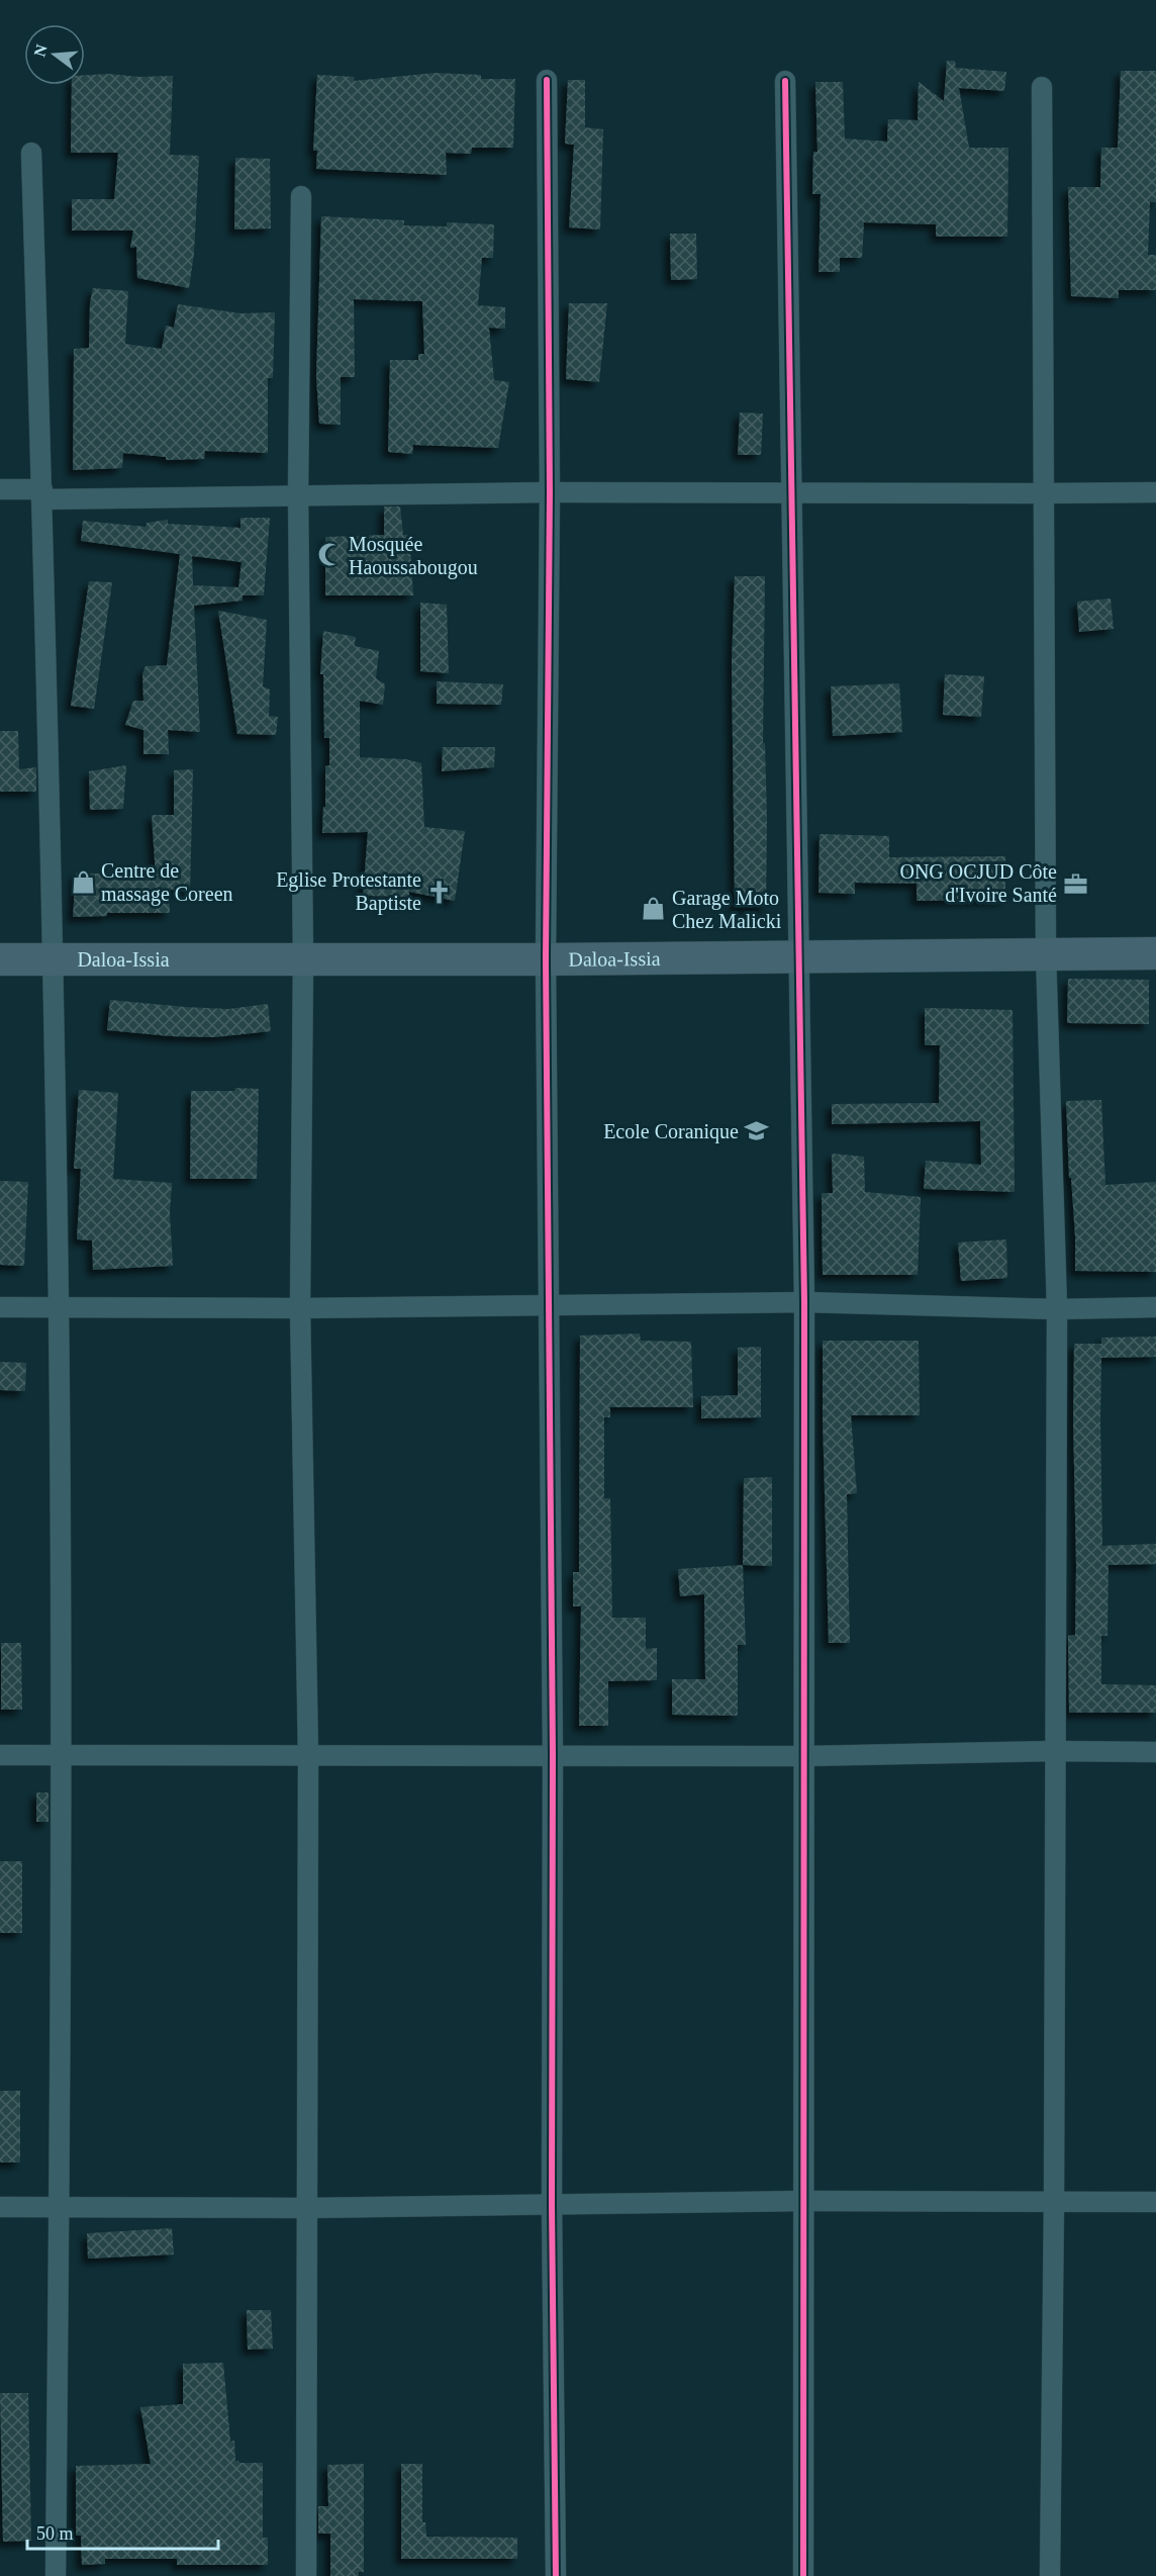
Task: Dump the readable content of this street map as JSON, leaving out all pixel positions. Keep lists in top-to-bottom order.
{
  "streets": {
    "main road": ["Daloa-Issia"]
  },
  "places": {
    "mosque": ["Mosquée Haoussabougou"],
    "shop": ["Centre de massage Coreen", "Garage Moto Chez Malicki"],
    "office": ["ONG OCJUD Côte d'Ivoire Santé"],
    "church": ["Eglise Protestante Baptiste"],
    "school or university": ["Ecole Coranique"]
  },
  "scale_bar": "50 m",
  "north": "left"
}
